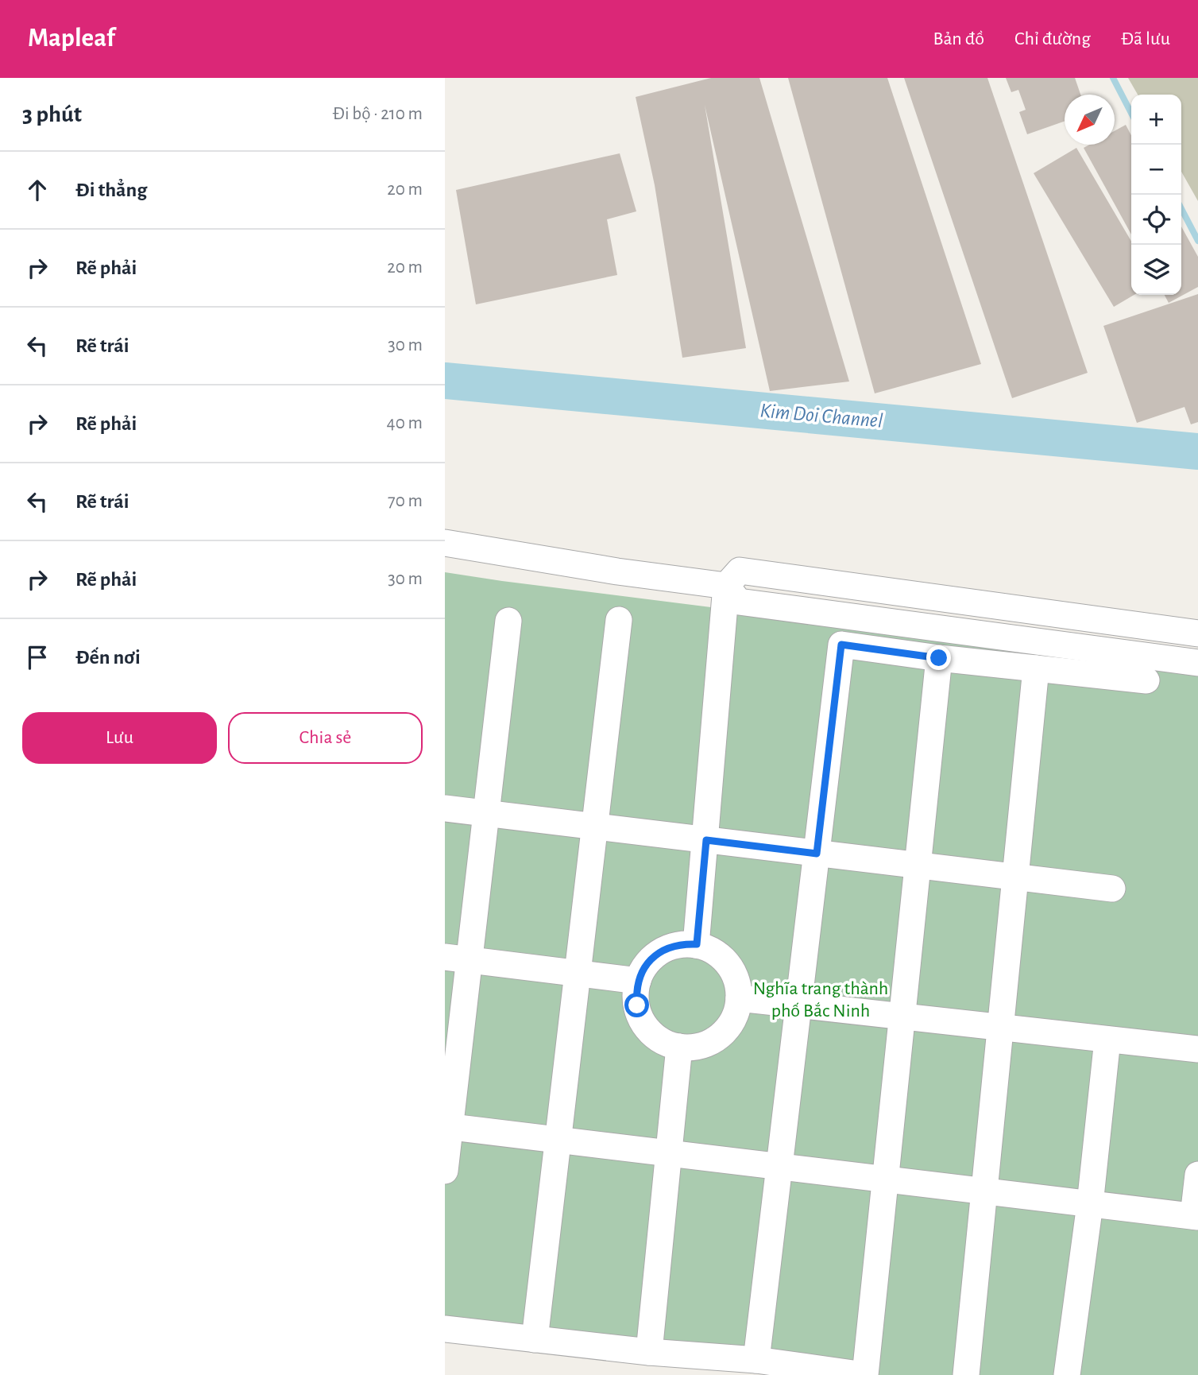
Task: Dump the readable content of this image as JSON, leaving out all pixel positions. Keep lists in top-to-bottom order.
{
  "water": ["Kim Doi Channel"],
  "parks": ["Nghĩa trang thành phố Bắc Ninh"],
  "north": "bottom left",
  "page": {
    "header": "Mapleaf",
    "nav": ["Bản đồ", "Chỉ đường", "Đã lưu"],
    "heading": ["3 phút", "Đi bộ · 210 m"],
    "map_buttons": ["+", "−"],
    "list": [
      ["Đi thẳng", "20 m"],
      ["Rẽ phải", "20 m"],
      ["Rẽ trái", "30 m"],
      ["Rẽ phải", "40 m"],
      ["Rẽ trái", "70 m"],
      ["Rẽ phải", "30 m"],
      "Đến nơi"
    ],
    "buttons": ["Lưu", "Chia sẻ"]
  }
}
